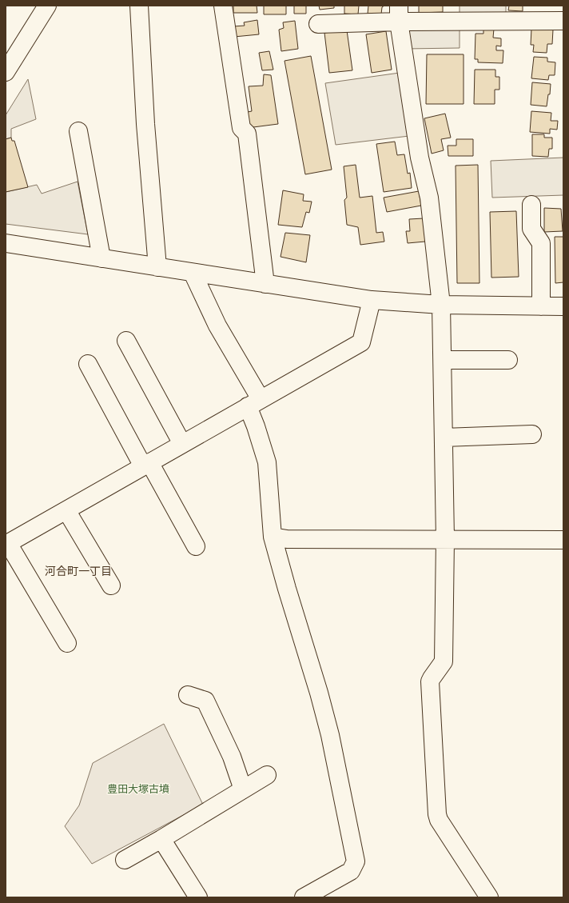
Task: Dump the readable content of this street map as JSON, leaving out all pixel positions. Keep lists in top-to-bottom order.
{
  "districts": ["河合町一丁目"],
  "parks": ["豊田大塚古墳"]
}
